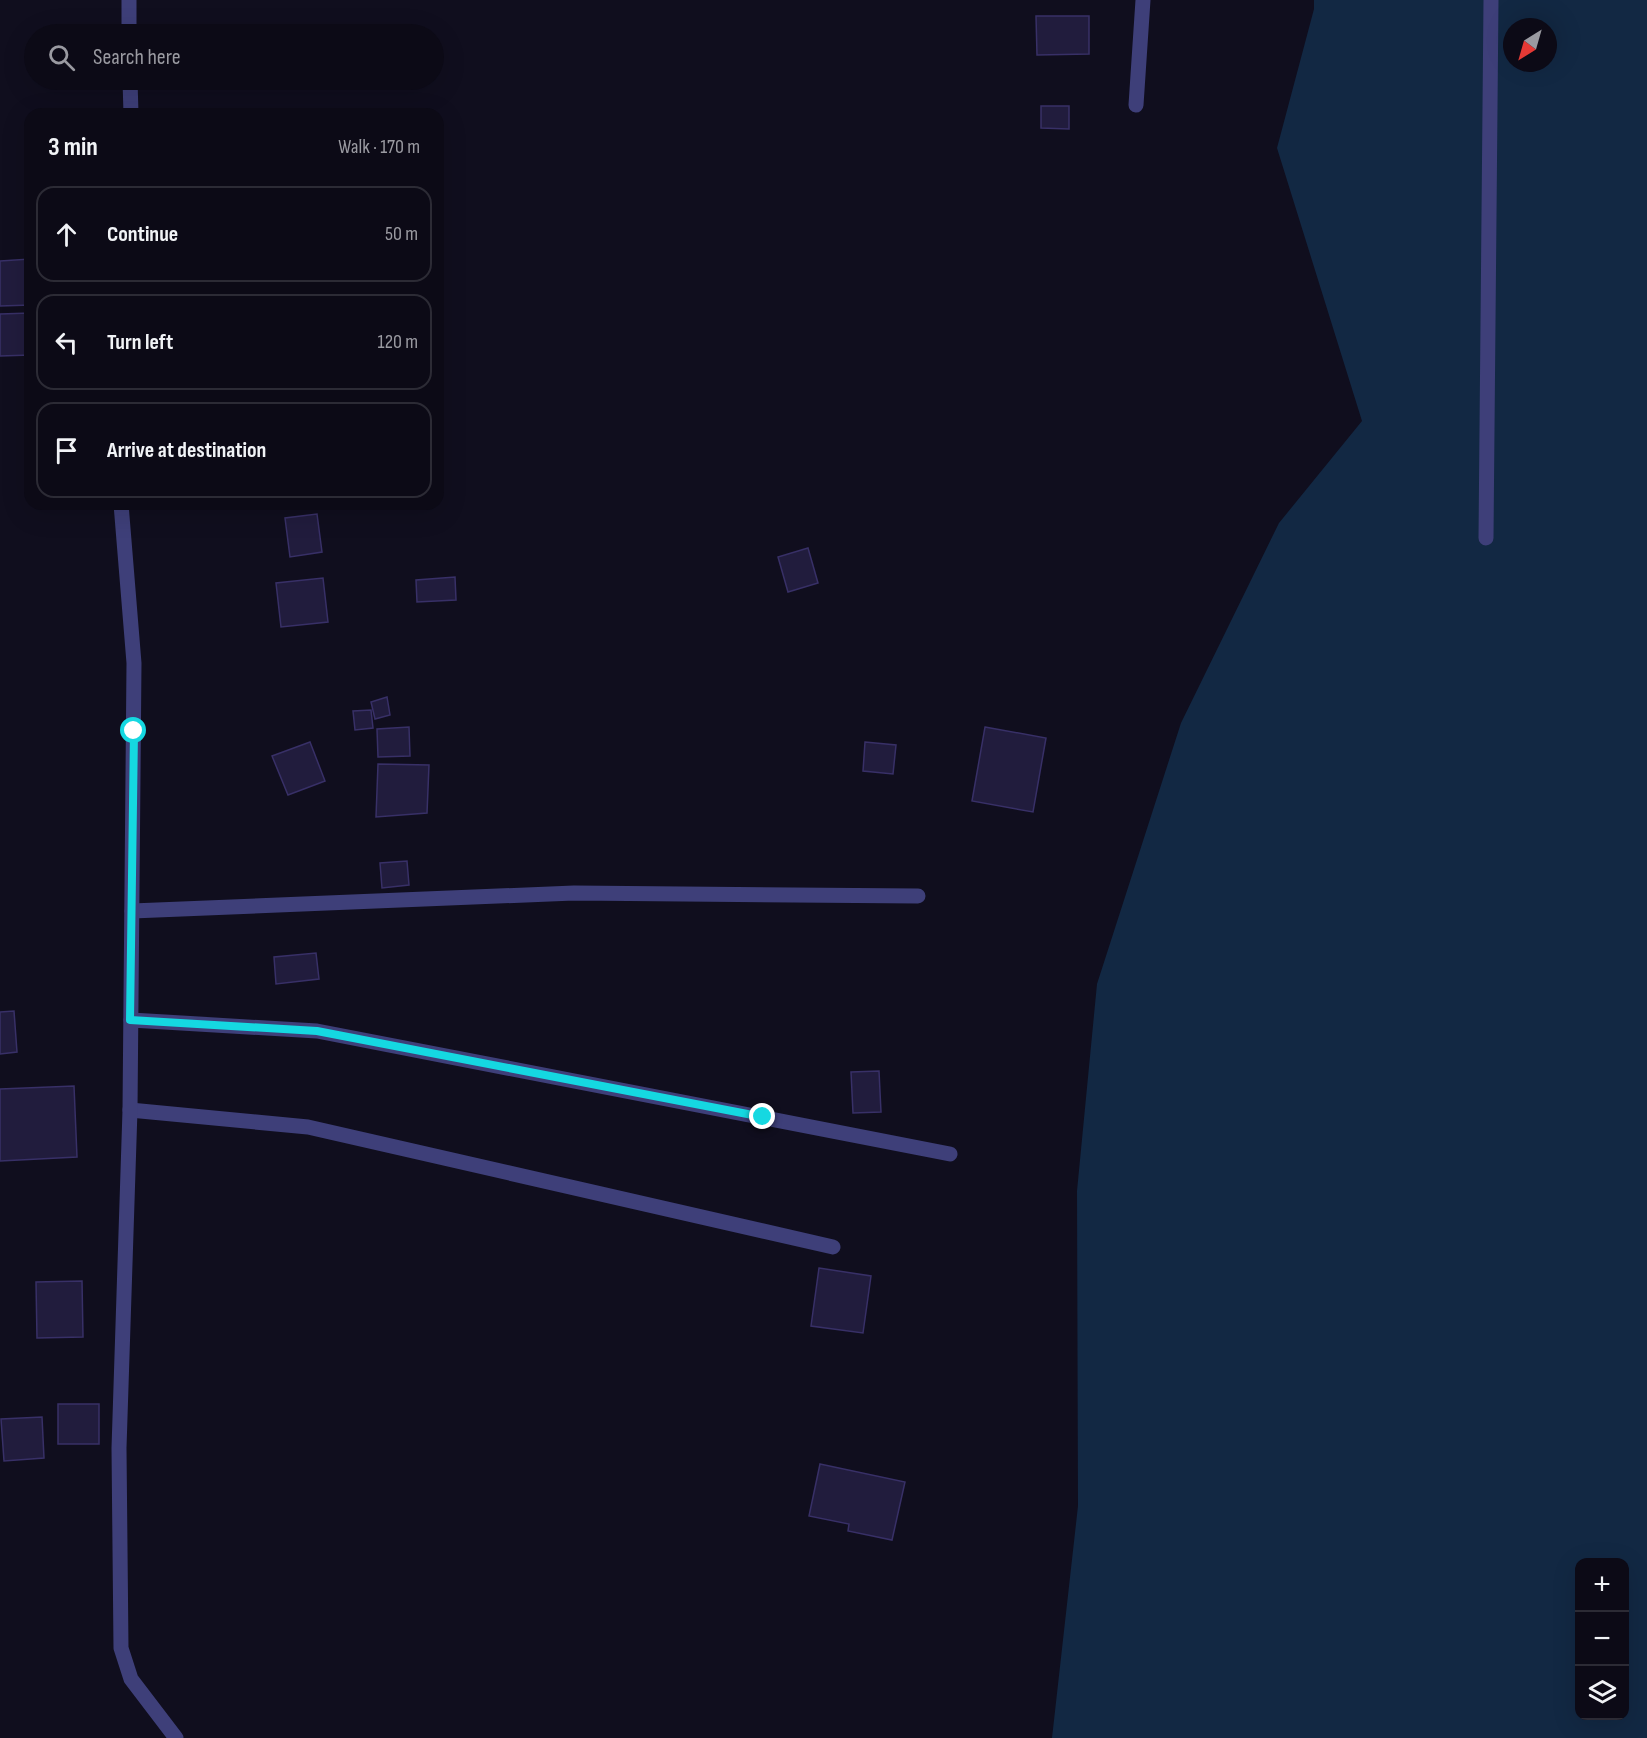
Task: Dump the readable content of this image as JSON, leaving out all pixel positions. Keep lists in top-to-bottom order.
{
  "north": "bottom left",
  "page": {
    "search": "Search here",
    "heading": ["3 min", "Walk · 170 m"],
    "list": [
      ["Continue", "50 m"],
      ["Turn left", "120 m"],
      "Arrive at destination"
    ],
    "map_buttons": ["+", "−"]
  }
}
